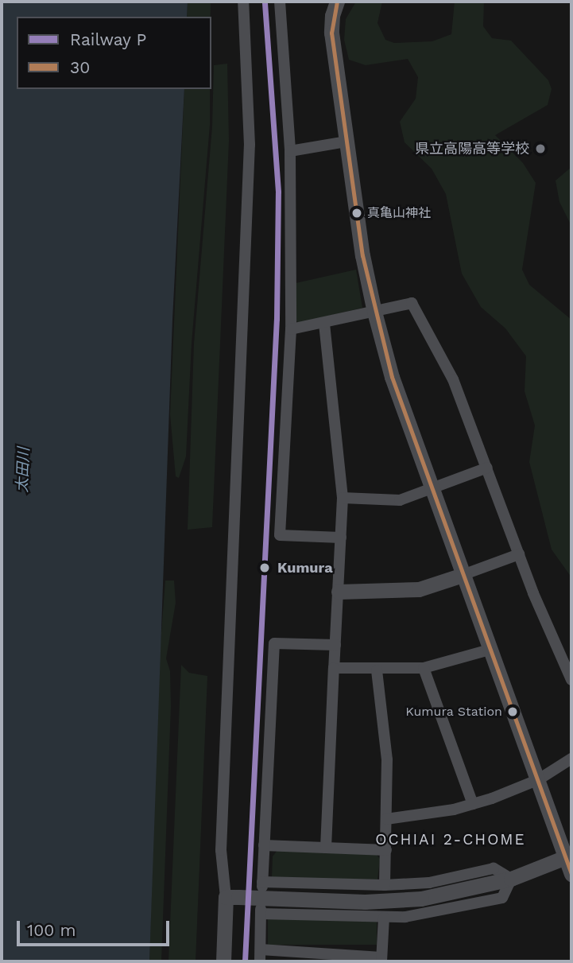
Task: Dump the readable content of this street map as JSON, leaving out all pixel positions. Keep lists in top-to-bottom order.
{
  "districts": ["OCHIAI 2-CHOME"],
  "water": ["太田川"],
  "places": [
    "県立高陽高等学校",
    "真亀山神社",
    "Kumura",
    "Kumura Station"
  ],
  "lines": ["rail line P", "transit line 30"],
  "legend": ["Railway P", "30"],
  "scale_bar": "100 m"
}
